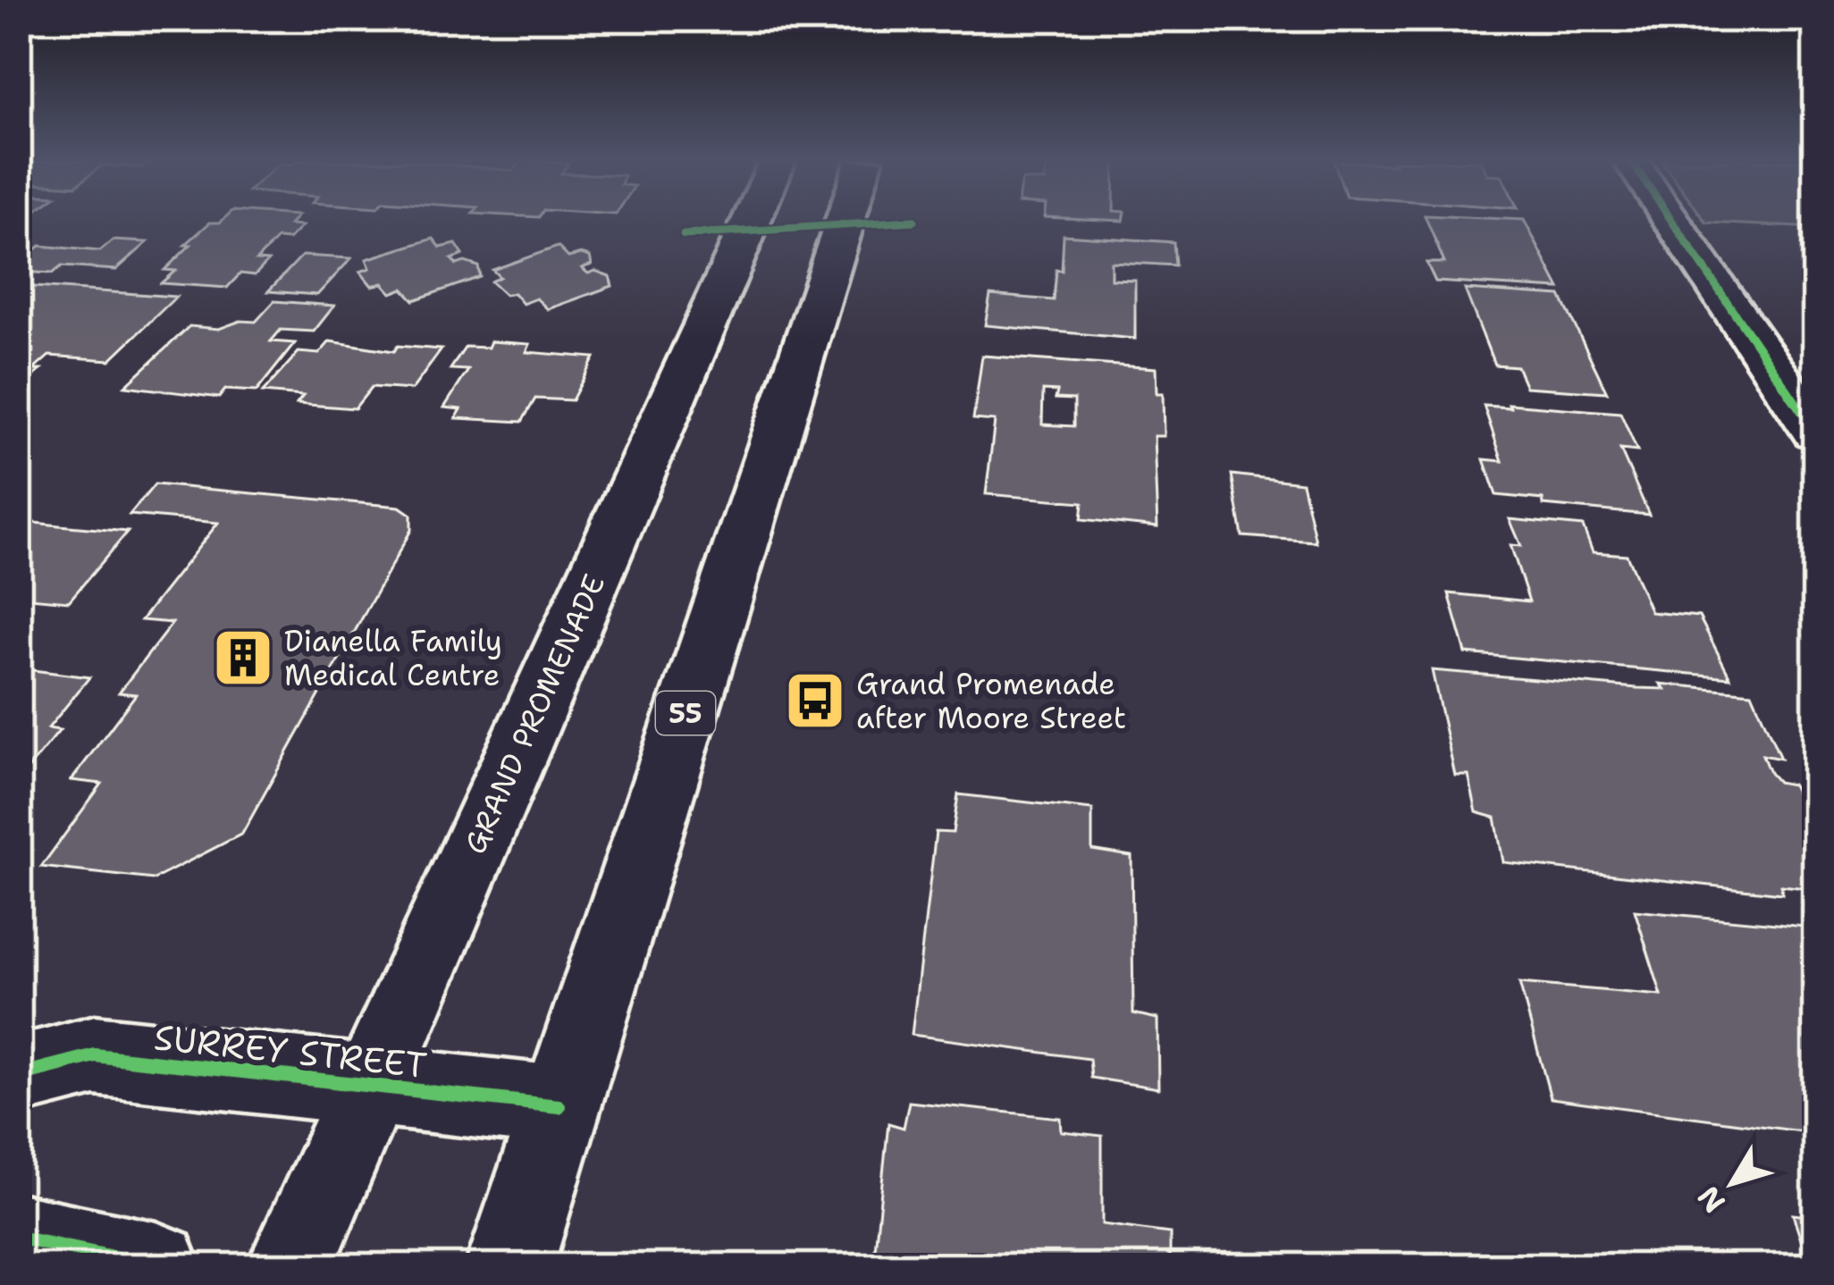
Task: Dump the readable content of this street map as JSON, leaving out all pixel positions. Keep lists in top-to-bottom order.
{
  "streets": {
    "main road": ["55", "GRAND PROMENADE", "SURREY STREET"]
  },
  "crossings": [
    ["55", "SURREY STREET"],
    ["GRAND PROMENADE", "SURREY STREET"]
  ],
  "places": {
    "building": ["Dianella Family Medical Centre"],
    "bus stop": ["Grand Promenade after Moore Street"]
  },
  "north": "bottom left"
}
